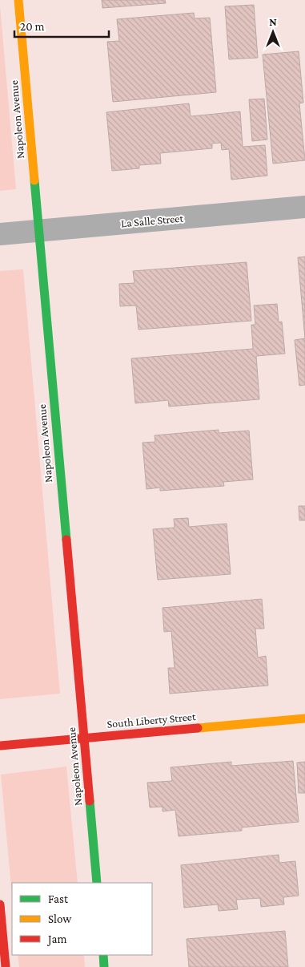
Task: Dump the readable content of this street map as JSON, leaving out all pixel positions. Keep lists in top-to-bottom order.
{
  "streets": {
    "main road": ["Napoleon Avenue", "South Liberty Street"],
    "street": ["La Salle Street"]
  },
  "crossings": [
    ["Napoleon Avenue", "La Salle Street"],
    ["Napoleon Avenue", "South Liberty Street"]
  ],
  "legend": ["Fast", "Slow", "Jam"],
  "scale_bar": "20 m",
  "north": "top"
}
